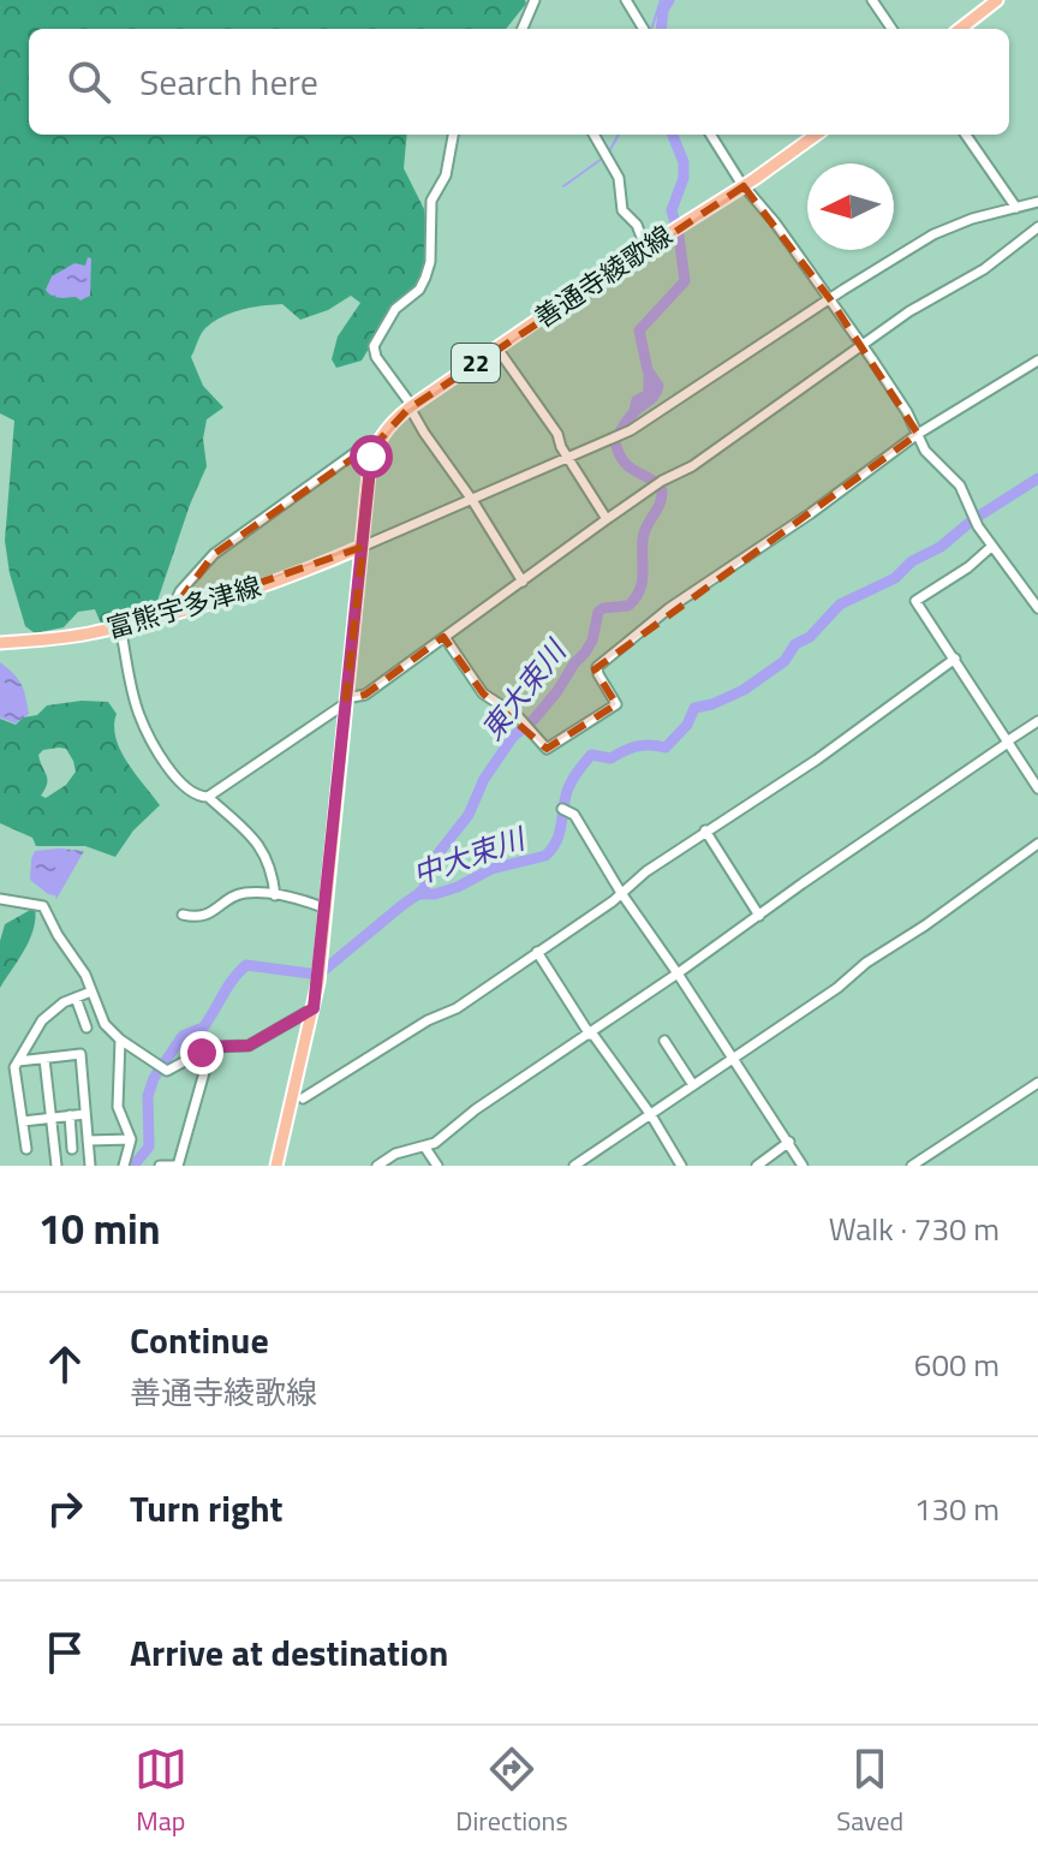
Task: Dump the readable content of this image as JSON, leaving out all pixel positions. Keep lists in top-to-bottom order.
{
  "streets": {
    "main road": ["善通寺綾歌線", "22", "富熊宇多津線"]
  },
  "crossings": [
    ["善通寺綾歌線", "富熊宇多津線"]
  ],
  "water": ["東大束川", "中大束川"],
  "north": "left",
  "page": {
    "search": "Search here",
    "heading": ["10 min", "Walk · 730 m"],
    "list": [
      ["Continue", "善通寺綾歌線", "600 m"],
      ["Turn right", "130 m"],
      "Arrive at destination"
    ],
    "nav": ["Map", "Directions", "Saved"]
  }
}
